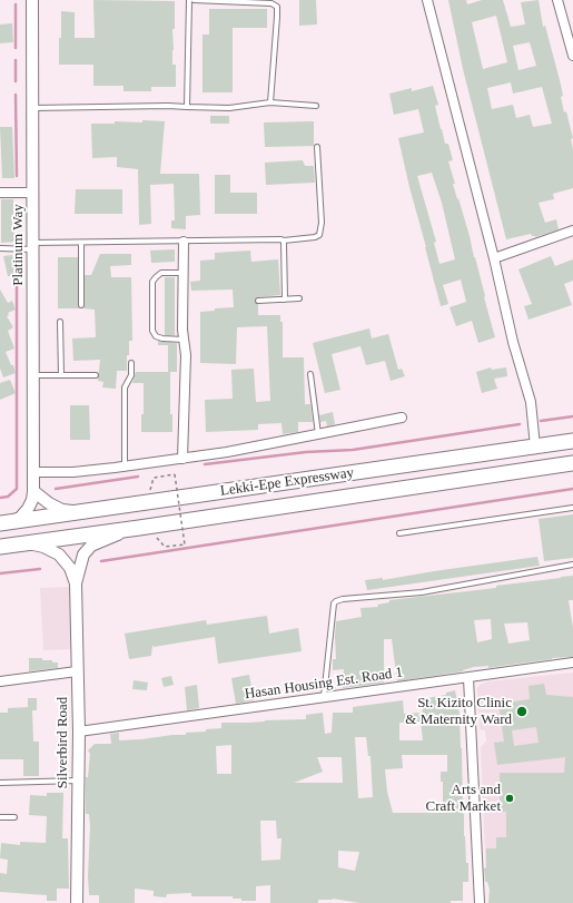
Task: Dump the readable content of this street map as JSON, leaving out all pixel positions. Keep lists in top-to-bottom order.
{
  "streets": {
    "highway": ["Lekki-Epe Expressway"],
    "street": ["Platinum Way", "Hasan Housing Est. Road 1", "Silverbird Road"]
  },
  "crossings": [
    ["Platinum Way", "Lekki-Epe Expressway"],
    ["Hasan Housing Est. Road 1", "Silverbird Road"]
  ],
  "places": ["St. Kizito Clinic & Maternity Ward", "Arts and Craft Market"]
}
